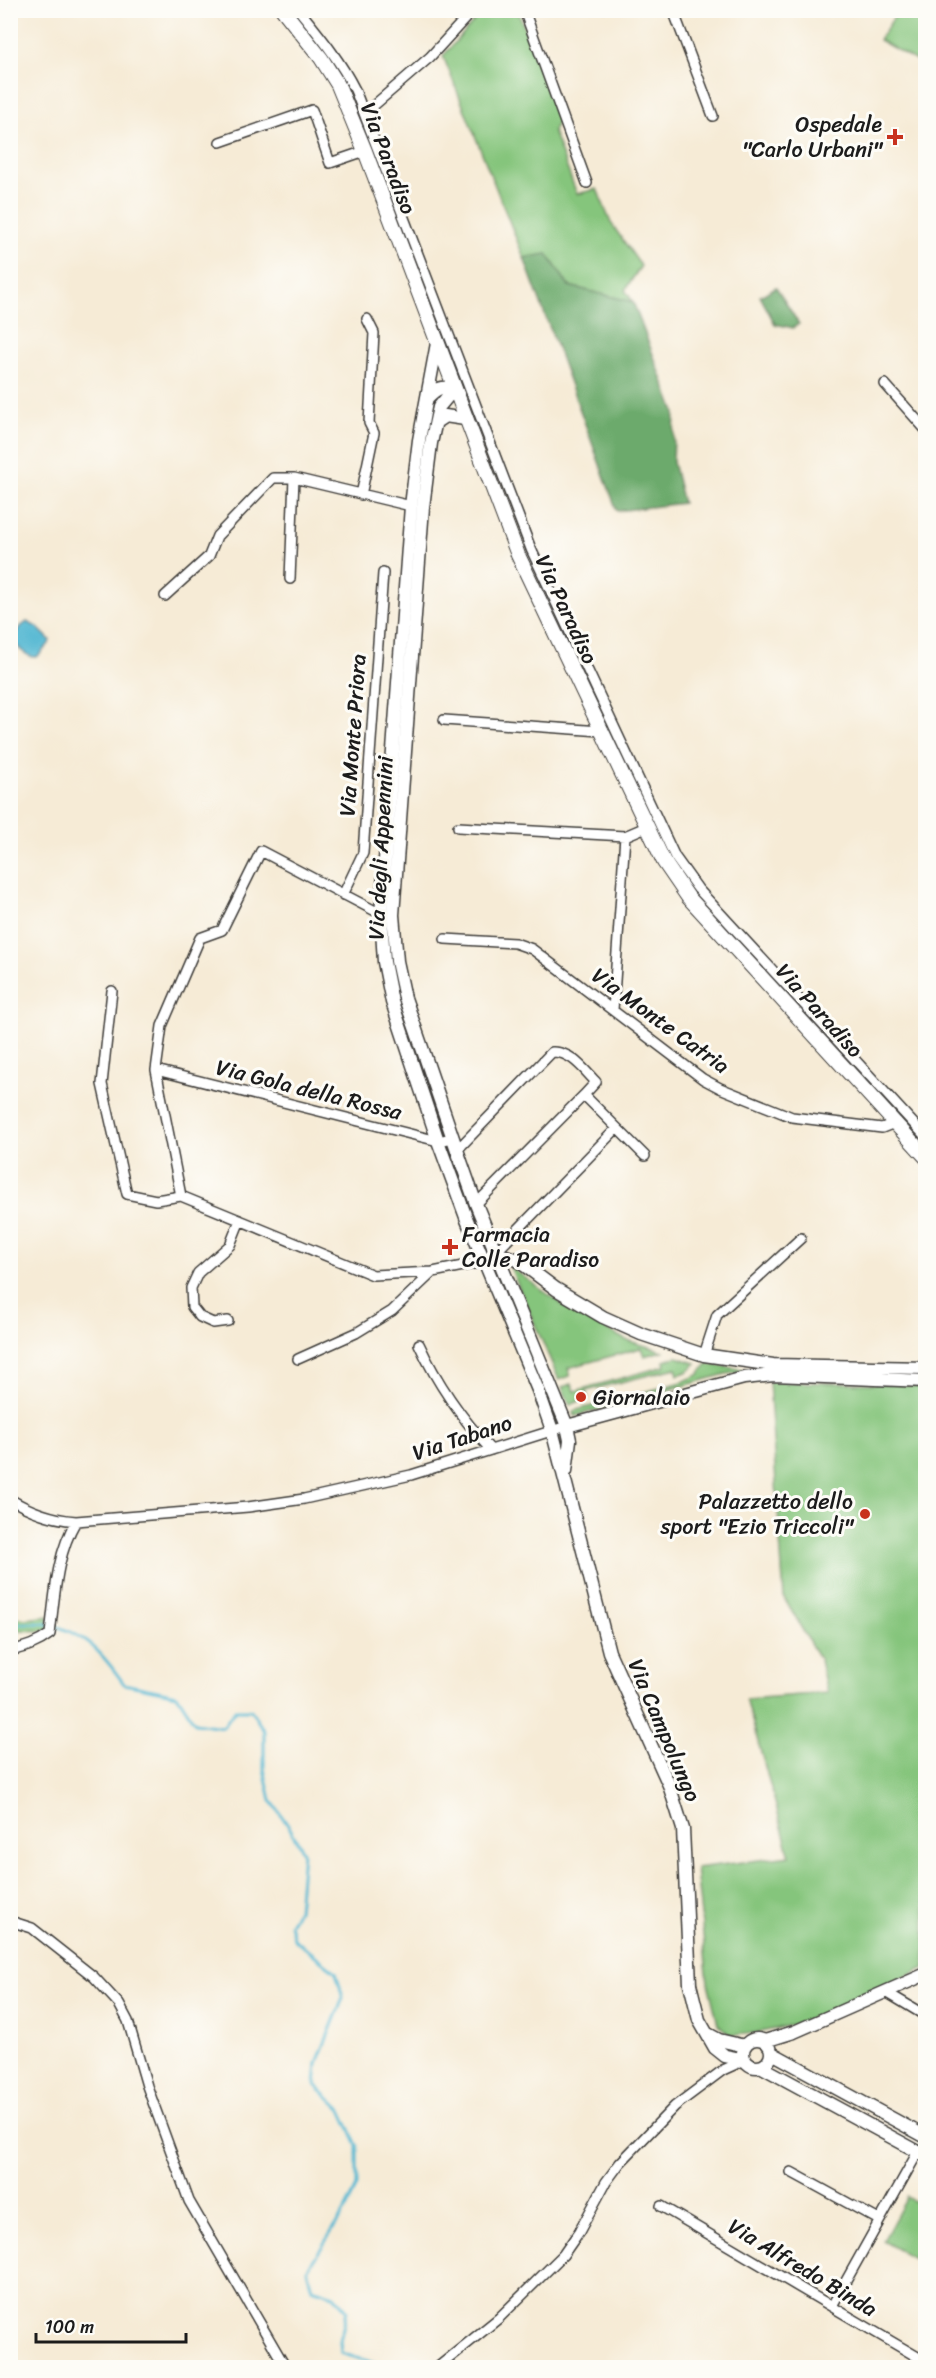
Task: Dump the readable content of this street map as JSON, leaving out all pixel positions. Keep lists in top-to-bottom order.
{
  "streets": {
    "main road": ["Via Paradiso"],
    "street": [
      "Via Monte Priora",
      "Via degli Appennini",
      "Via Monte Catria",
      "Via Gola della Rossa",
      "Via Tabano",
      "Via Campolungo",
      "Via Alfredo Binda"
    ]
  },
  "crossings": [
    ["Via Paradiso", "Via degli Appennini"],
    ["Via Paradiso", "Via Monte Catria"],
    ["Via degli Appennini", "Via Gola della Rossa"],
    ["Via degli Appennini", "Via Tabano"],
    ["Via degli Appennini", "Via Campolungo"],
    ["Via Tabano", "Via Campolungo"]
  ],
  "places": {
    "health": ["Ospedale \"Carlo Urbani\"", "Farmacia Colle Paradiso"],
    "other": ["Giornalaio", "Palazzetto dello sport \"Ezio Triccoli\""]
  },
  "scale_bar": "100 m"
}
